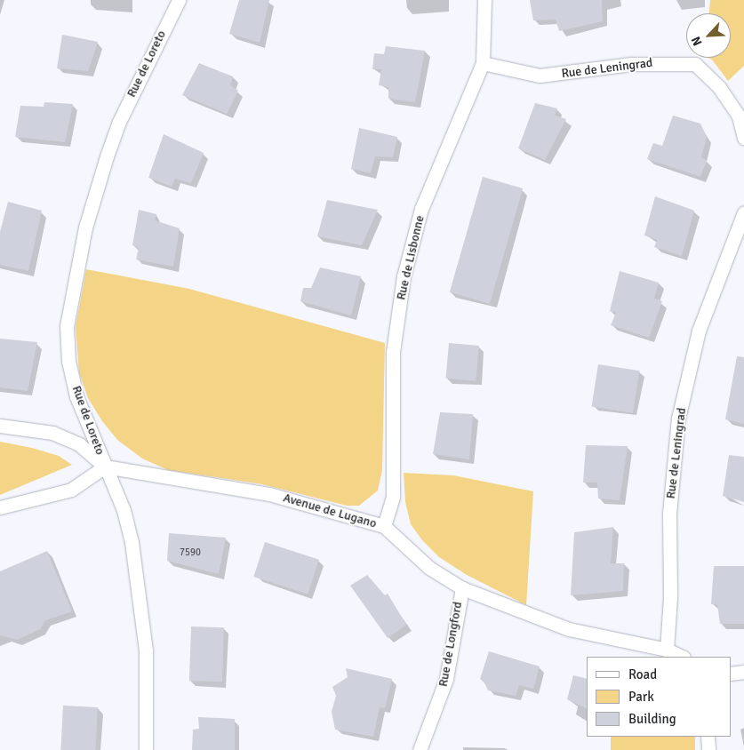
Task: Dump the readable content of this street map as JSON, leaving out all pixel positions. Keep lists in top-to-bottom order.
{
  "streets": {
    "street": [
      "Rue de Loreto",
      "Rue de Leningrad",
      "Rue de Lisbonne",
      "Avenue de Lugano",
      "Rue de Longford"
    ]
  },
  "crossings": [
    ["Rue de Loreto", "Avenue de Lugano"],
    ["Rue de Leningrad", "Rue de Lisbonne"],
    ["Rue de Leningrad", "Avenue de Lugano"],
    ["Rue de Lisbonne", "Avenue de Lugano"],
    ["Avenue de Lugano", "Rue de Longford"]
  ],
  "house_numbers": ["7590"],
  "legend": ["Road", "Park", "Building"],
  "north": "bottom left"
}
